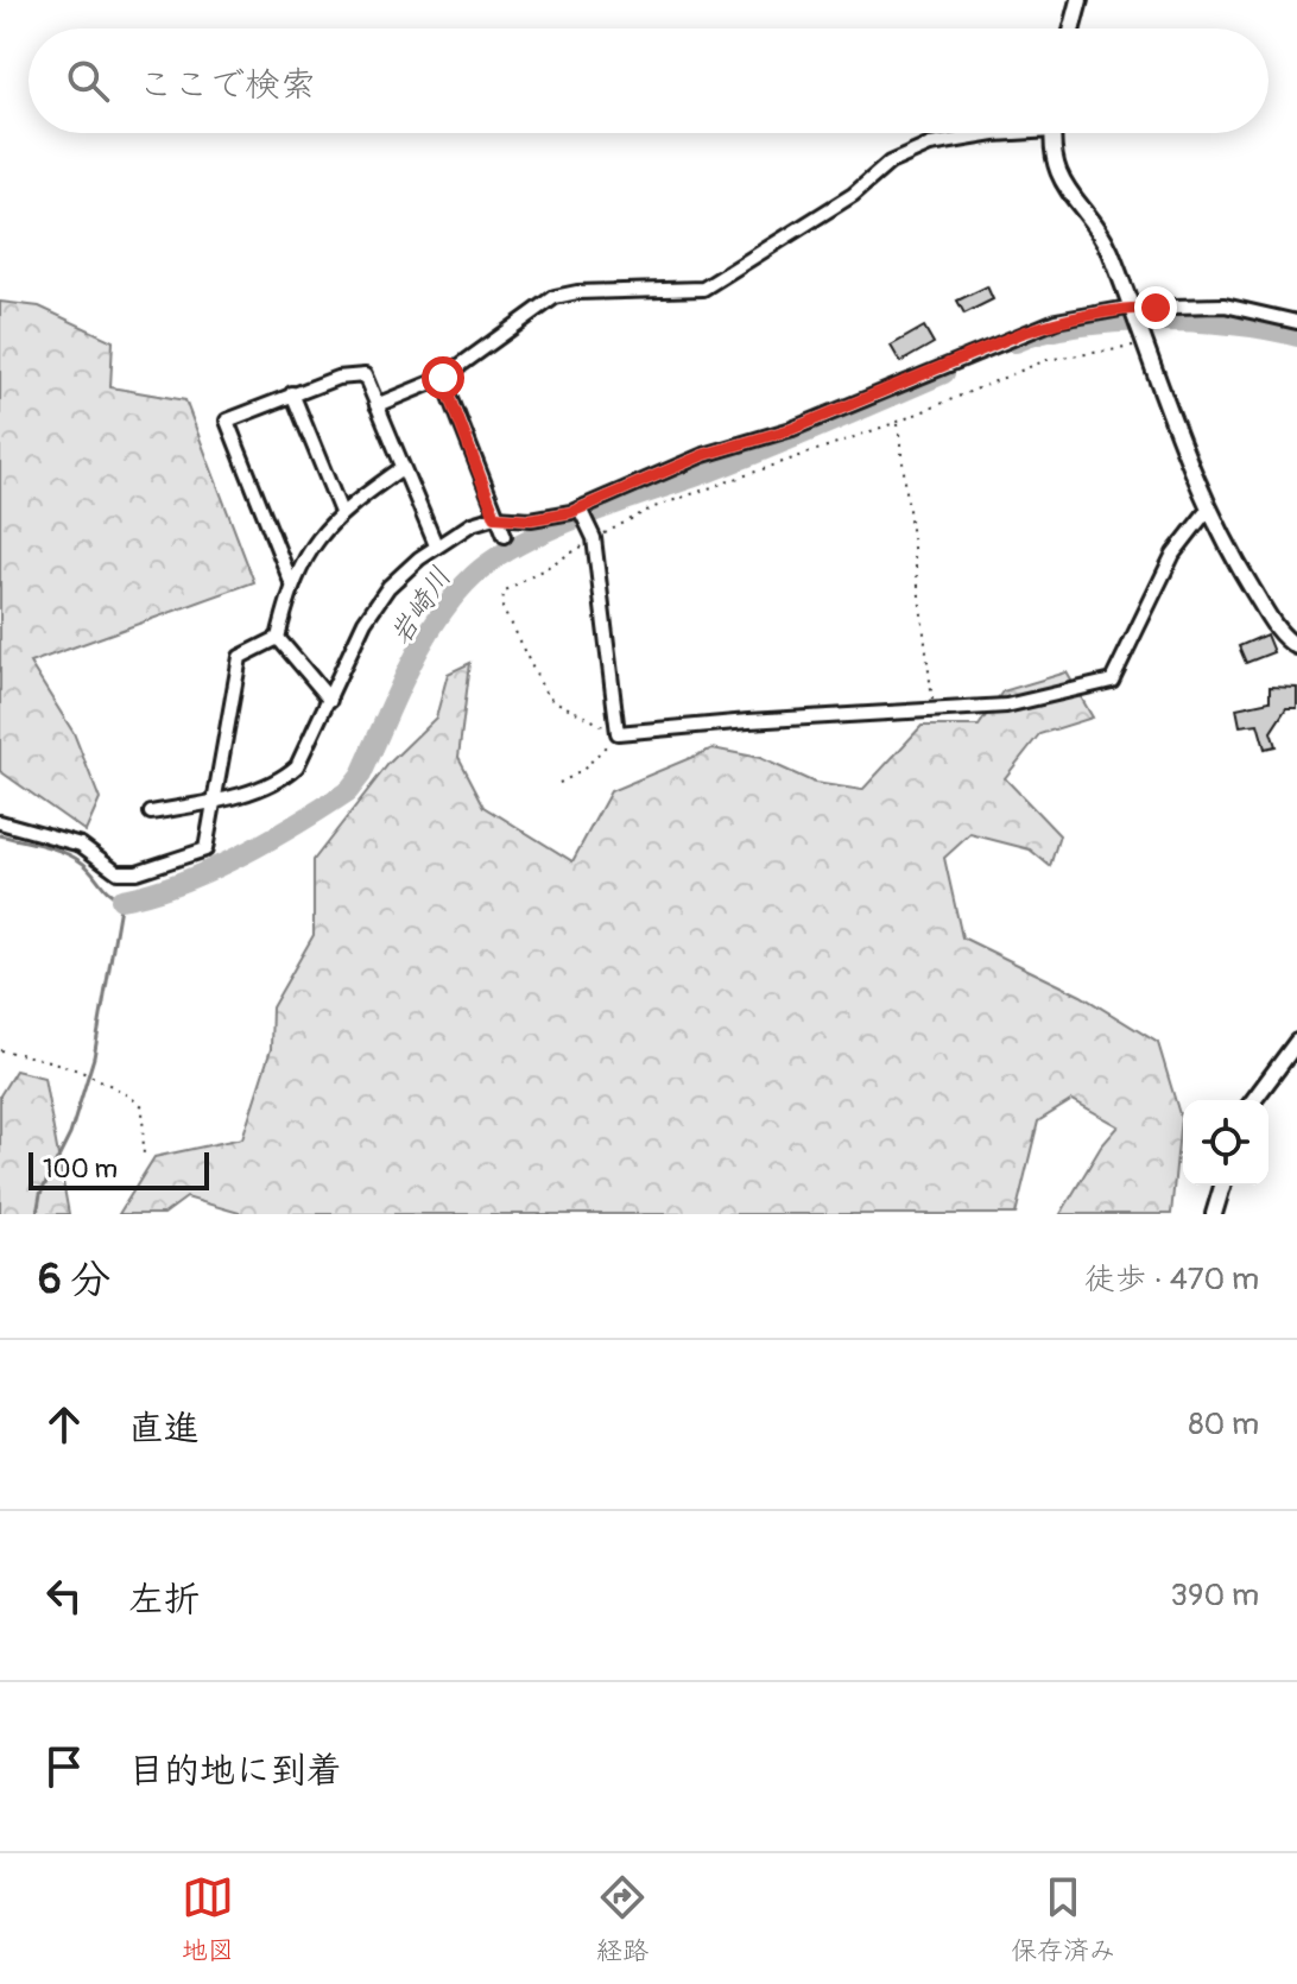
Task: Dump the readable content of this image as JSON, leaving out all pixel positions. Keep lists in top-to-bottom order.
{
  "water": ["岩崎川"],
  "scale_bar": "100 m",
  "page": {
    "search": "ここで検索",
    "scale": "100 m",
    "heading": ["6 分", "徒歩 · 470 m"],
    "list": [
      ["直進", "80 m"],
      ["左折", "390 m"],
      "目的地に到着"
    ],
    "nav": ["地図", "経路", "保存済み"]
  }
}
